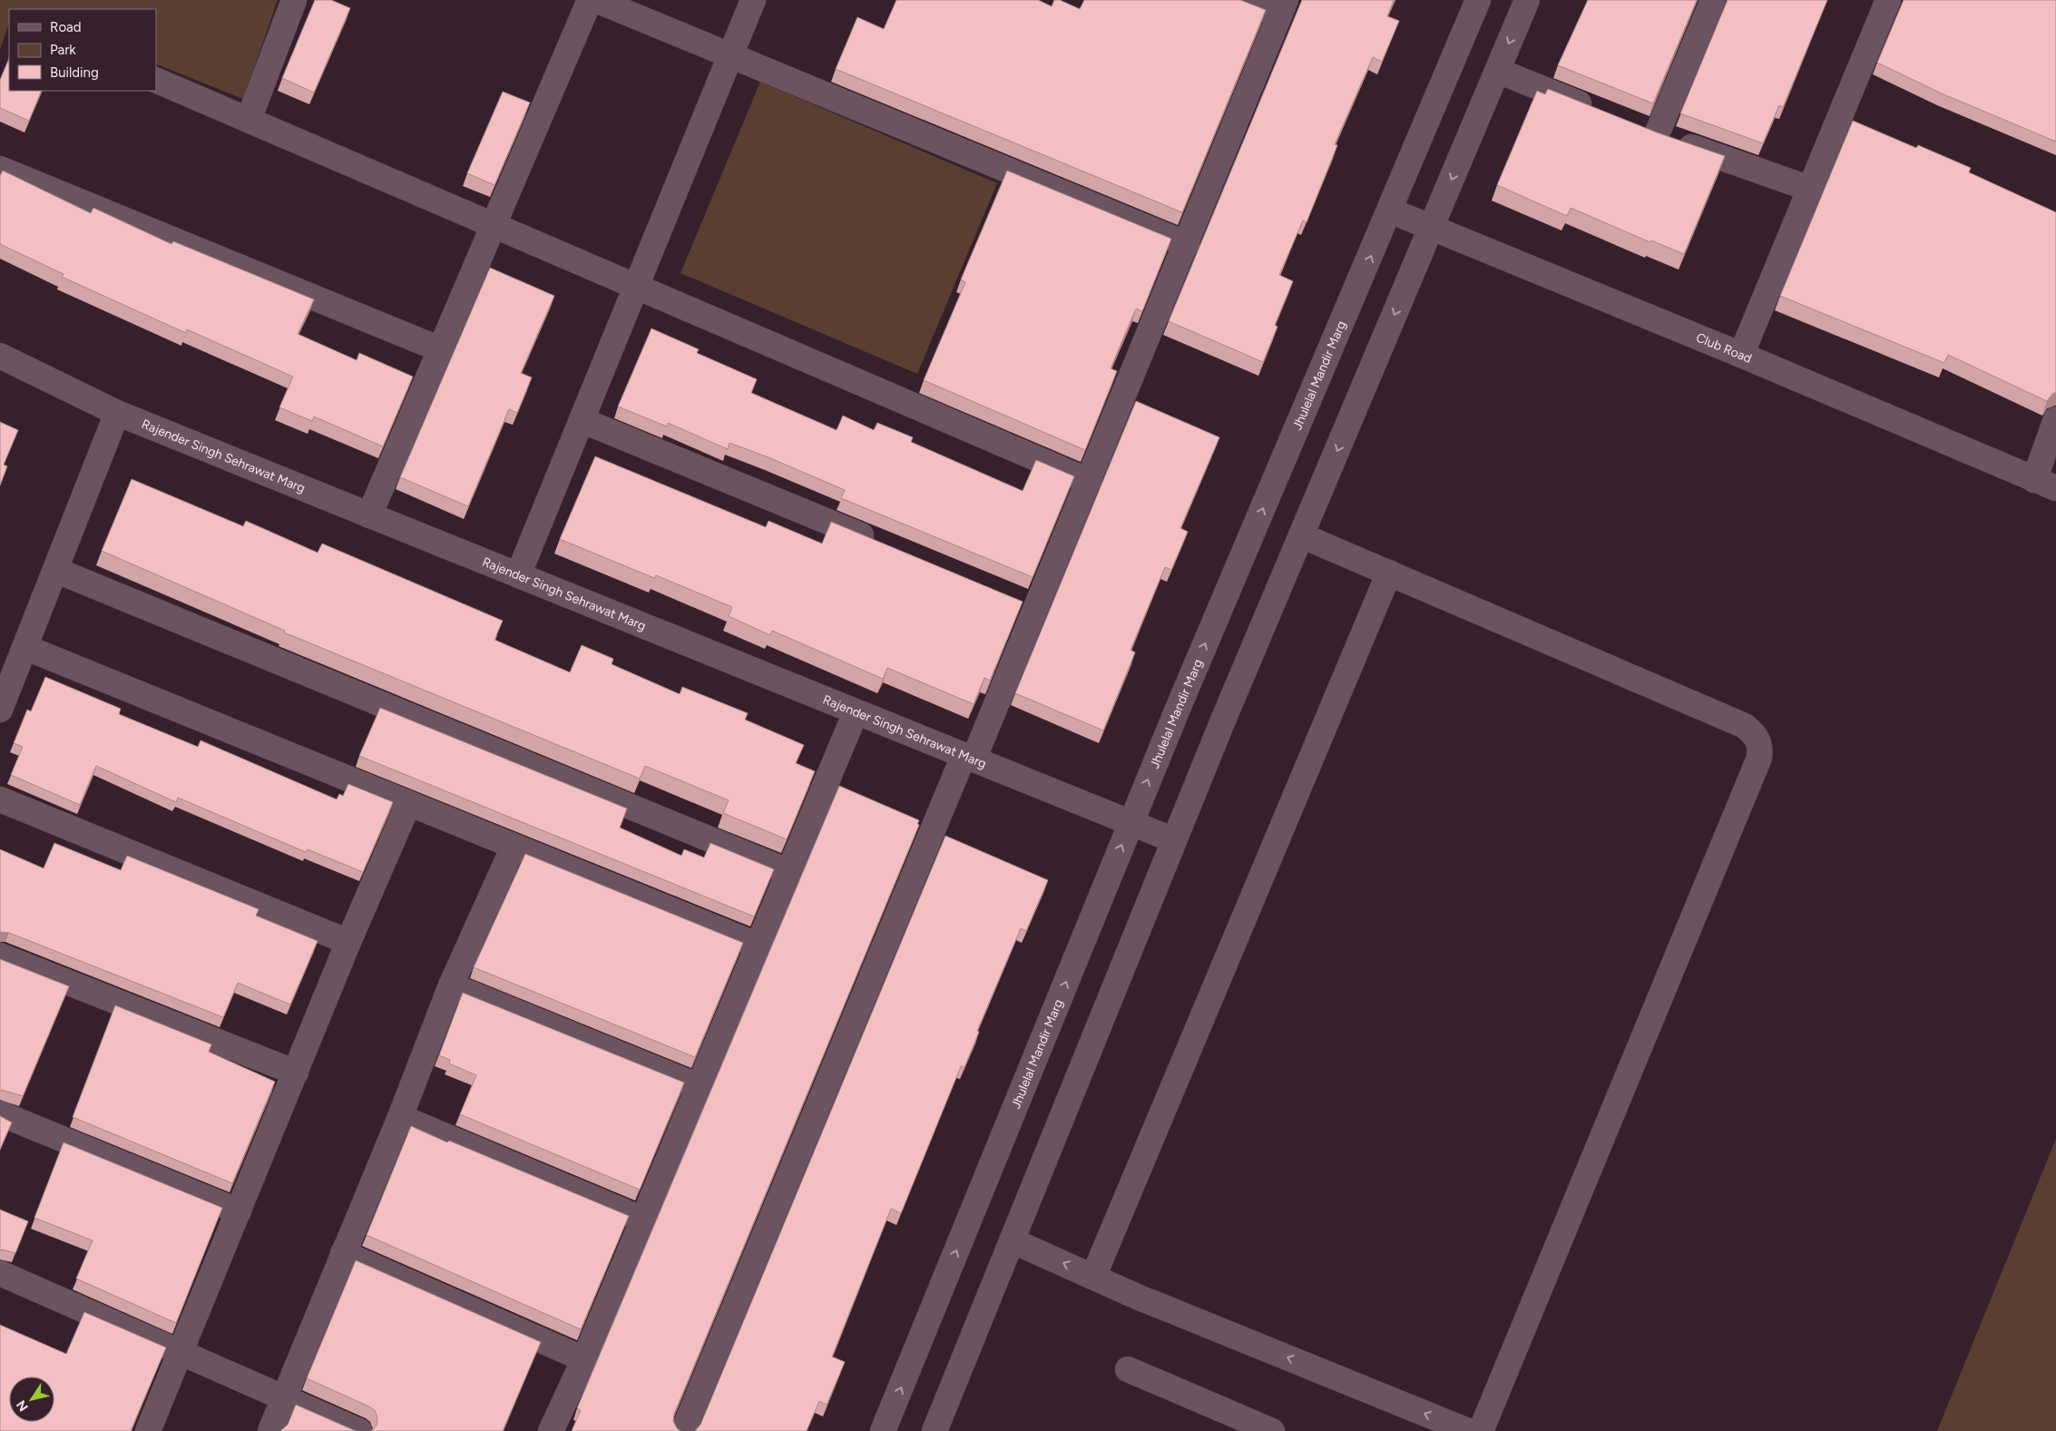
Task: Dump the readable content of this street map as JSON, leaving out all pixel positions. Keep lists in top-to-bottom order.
{
  "streets": {
    "street": ["Club Road", "Jhulelal Mandir Marg", "Rajender Singh Sehrawat Marg"]
  },
  "crossings": [
    ["Club Road", "Jhulelal Mandir Marg"],
    ["Jhulelal Mandir Marg", "Rajender Singh Sehrawat Marg"]
  ],
  "legend": ["Road", "Park", "Building"],
  "north": "bottom left"
}
